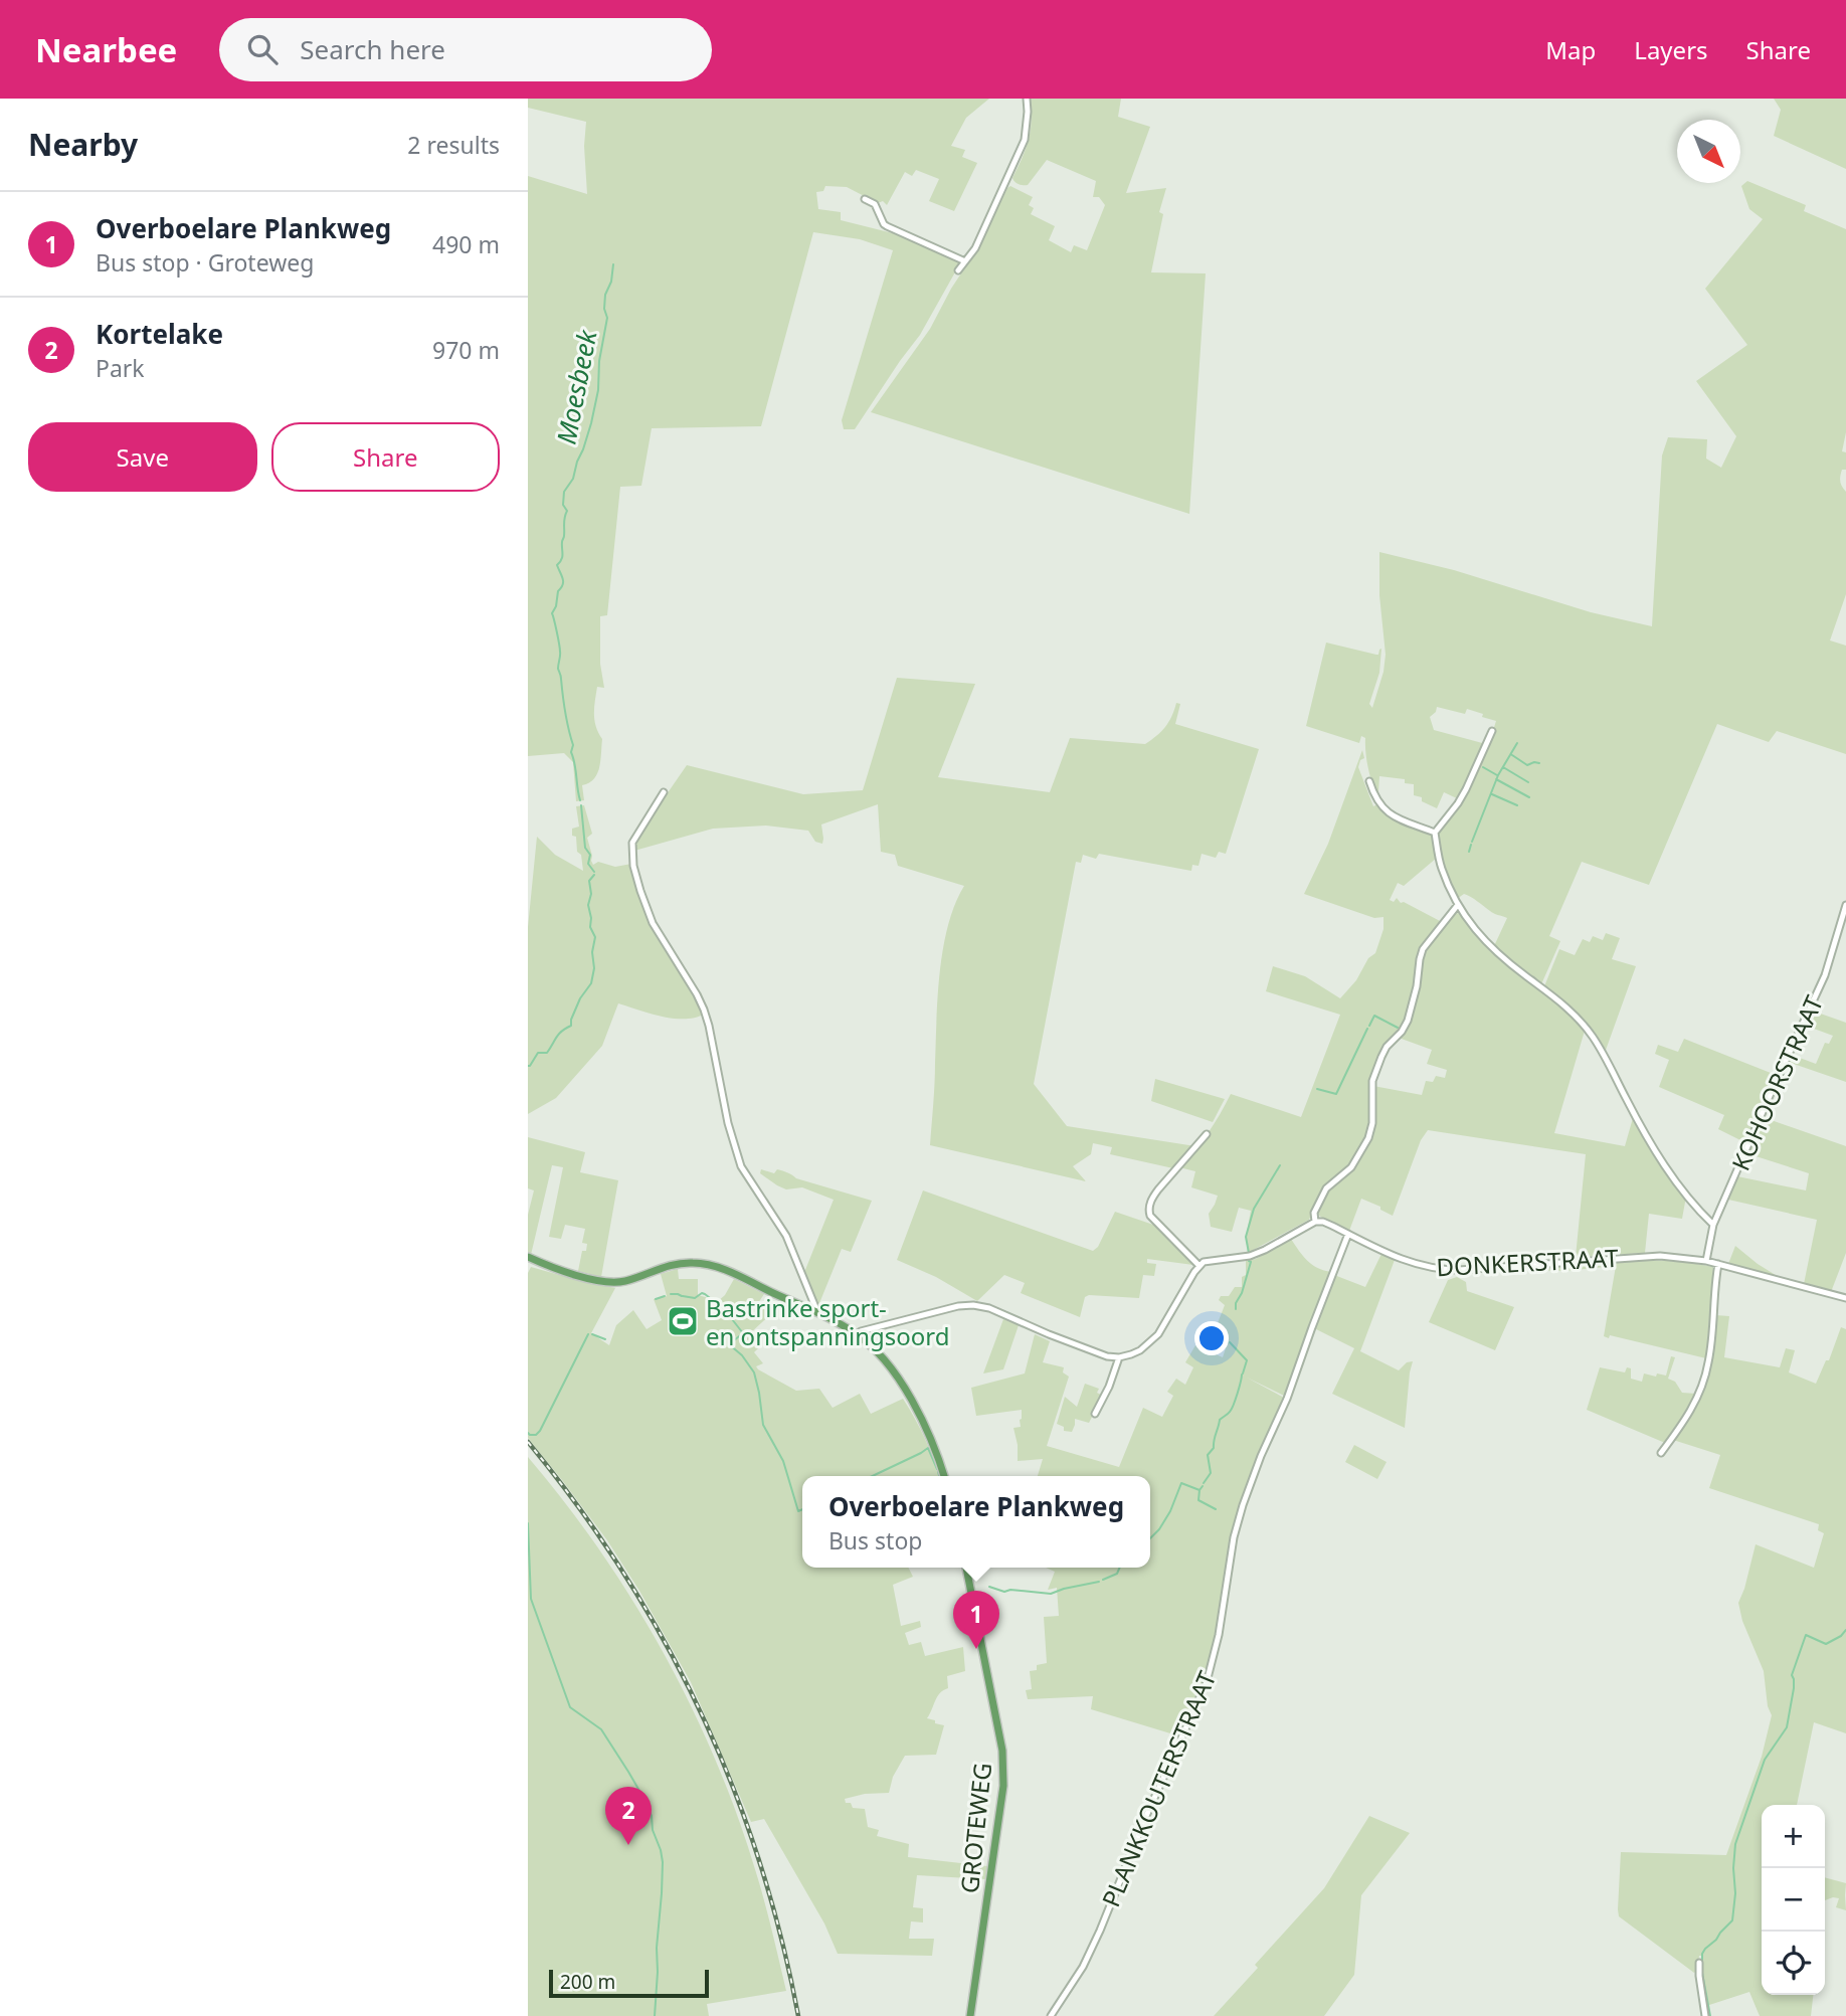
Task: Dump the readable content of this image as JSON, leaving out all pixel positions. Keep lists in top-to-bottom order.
{
  "streets": {
    "main road": ["GROTEWEG"],
    "street": ["KOHOORSTRAAT", "DONKERSTRAAT", "PLANKKOUTERSTRAAT"]
  },
  "crossings": [
    ["KOHOORSTRAAT", "DONKERSTRAAT"],
    ["DONKERSTRAAT", "PLANKKOUTERSTRAAT"]
  ],
  "water": ["Moesbeek"],
  "places": {
    "sports": ["Bastrinke sport- en ontspanningsoord"]
  },
  "scale_bar": "200 m",
  "north": "bottom right",
  "page": {
    "header": "Nearbee",
    "search": "Search here",
    "nav": ["Map", "Layers", "Share"],
    "heading": ["Nearby", "2 results"],
    "list": [
      {
        "mark": "1",
        "name": "Overboelare Plankweg",
        "note": "Bus stop · Groteweg",
        "value": "490 m"
      },
      {
        "mark": "2",
        "name": "Kortelake",
        "note": "Park",
        "value": "970 m"
      }
    ],
    "buttons": ["Save", "Share"],
    "popup": ["Overboelare Plankweg", "Bus stop"],
    "pins": ["1", "2"],
    "map_buttons": ["+", "−"],
    "scale": "200 m"
  }
}
